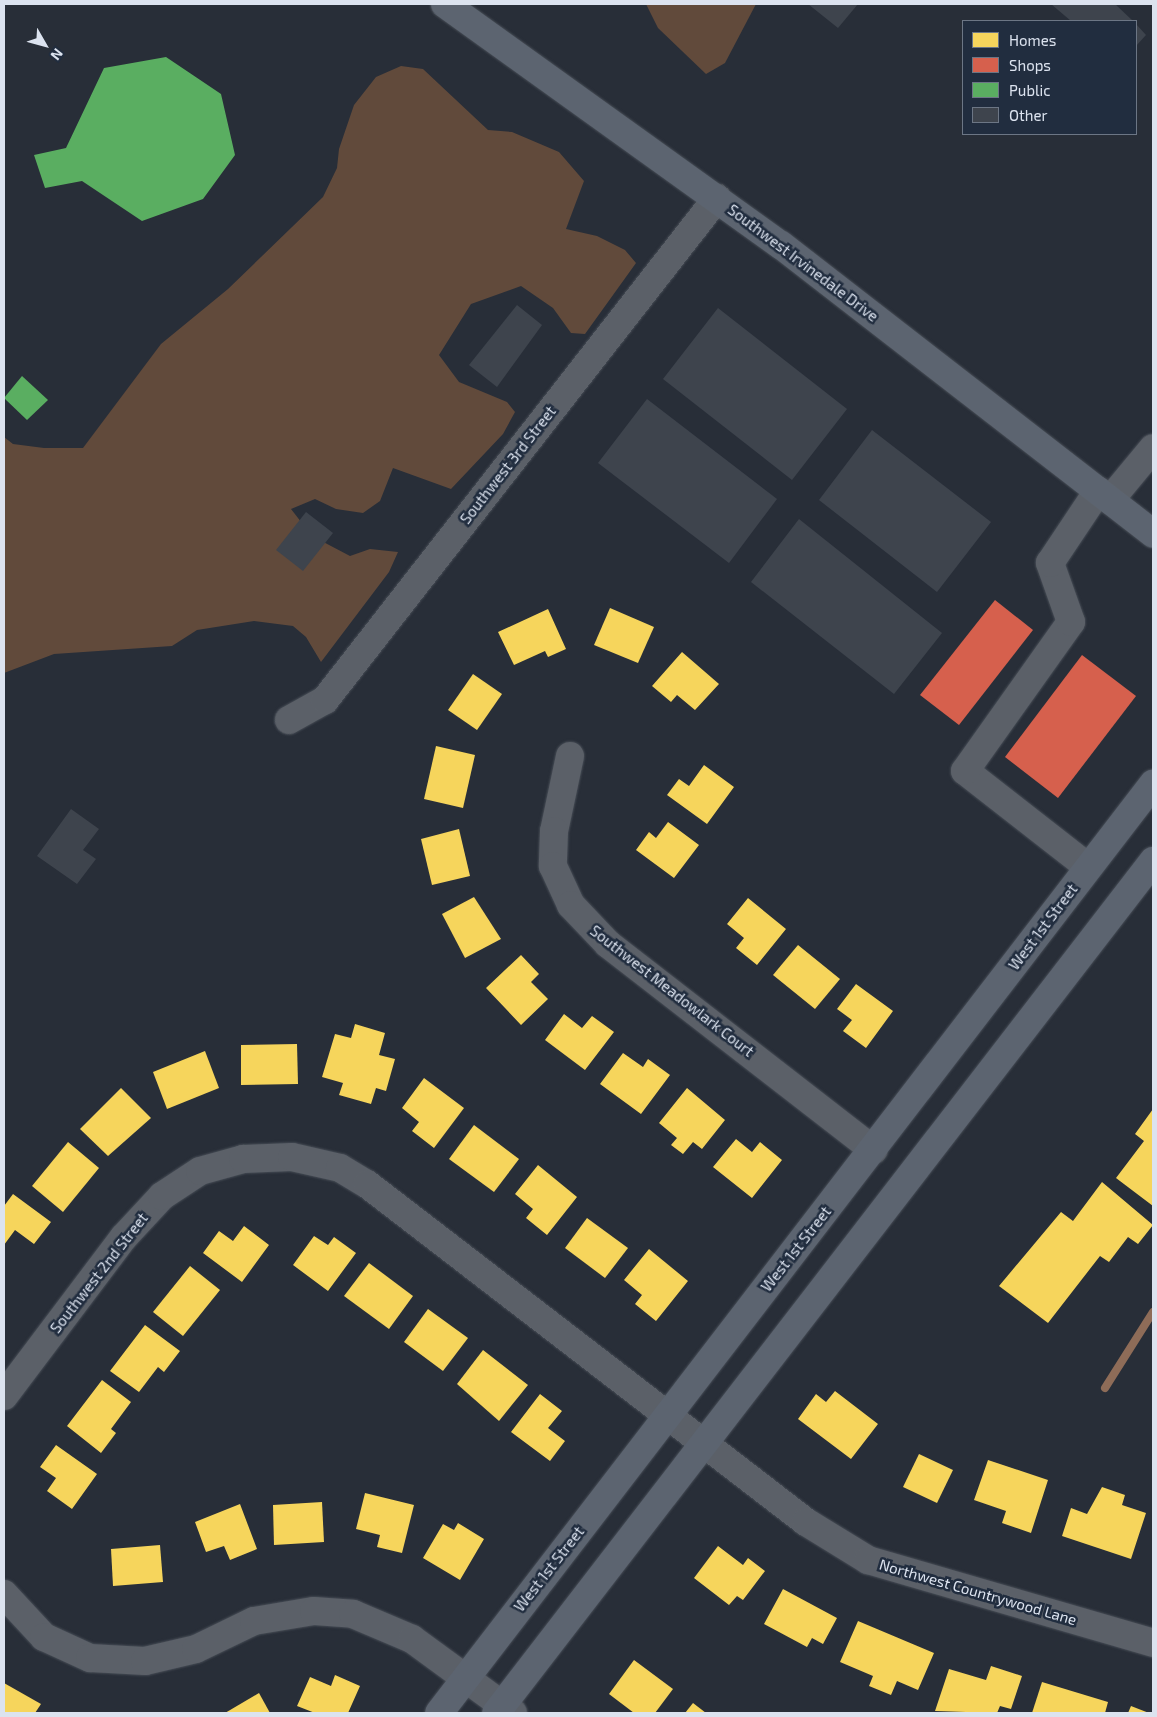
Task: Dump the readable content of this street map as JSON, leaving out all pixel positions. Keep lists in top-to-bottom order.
{
  "streets": {
    "main road": ["Southwest Irvinedale Drive", "West 1st Street"],
    "street": [
      "Southwest 3rd Street",
      "Southwest Meadowlark Court",
      "Southwest 2nd Street",
      "Northwest Countrywood Lane"
    ]
  },
  "crossings": [
    ["Southwest Irvinedale Drive", "Southwest 3rd Street"],
    ["West 1st Street", "Southwest Meadowlark Court"],
    ["West 1st Street", "Southwest 2nd Street"],
    ["West 1st Street", "Northwest Countrywood Lane"],
    ["Southwest 2nd Street", "Northwest Countrywood Lane"]
  ],
  "legend": [
    "Homes",
    "Shops",
    "Public",
    "Other"
  ],
  "north": "bottom right"
}
